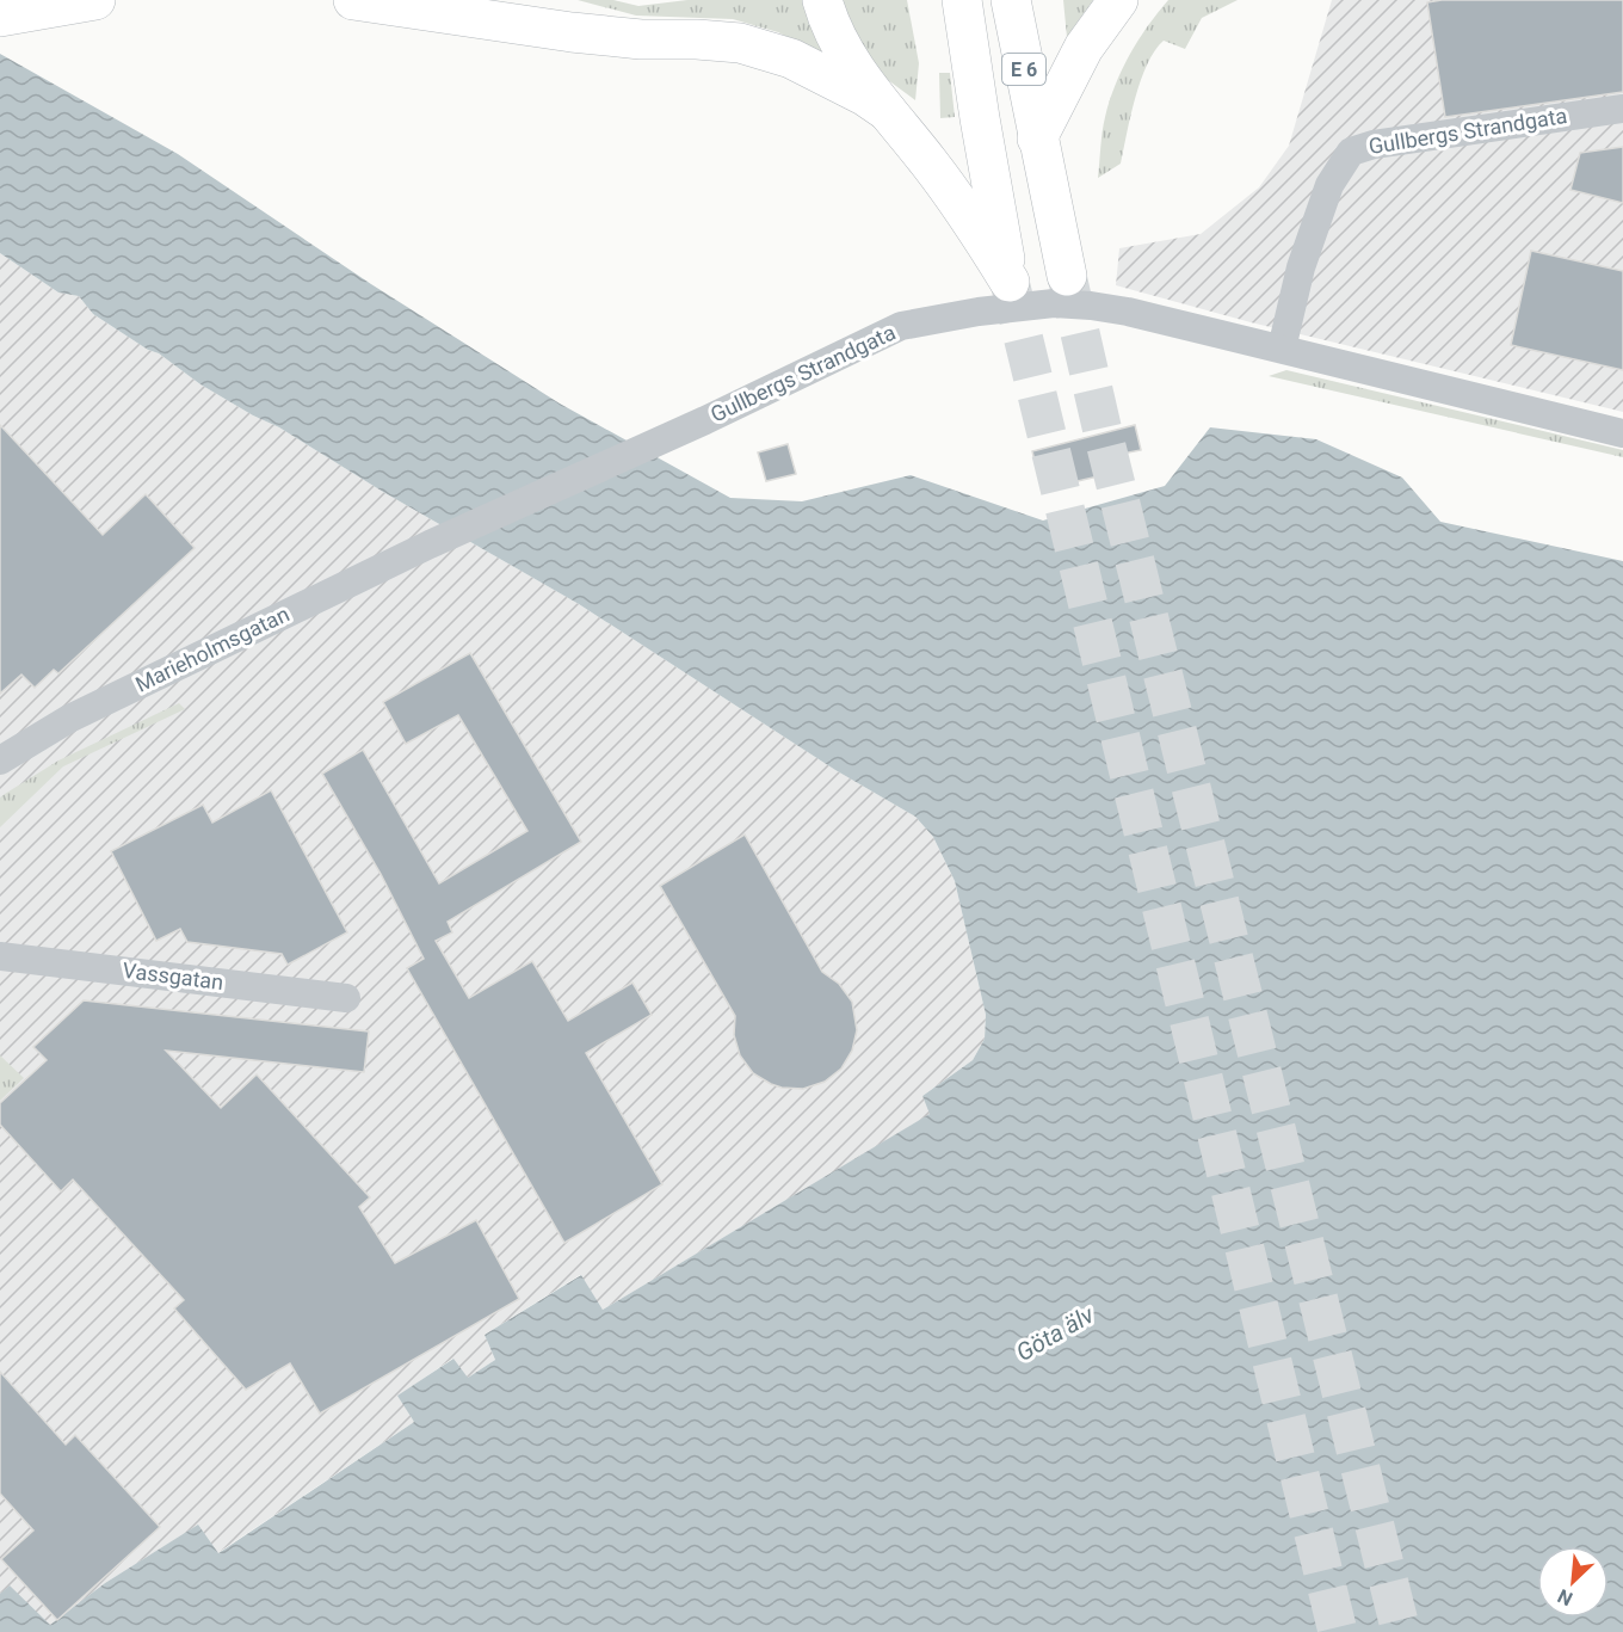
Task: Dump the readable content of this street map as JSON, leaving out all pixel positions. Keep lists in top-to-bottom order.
{
  "streets": {
    "highway": ["E 6"],
    "street": ["Gullbergs Strandgata", "Marieholmsgatan", "Vassgatan"]
  },
  "crossings": [
    ["Gullbergs Strandgata", "Marieholmsgatan"]
  ],
  "water": ["Göta älv"],
  "north": "bottom left"
}
